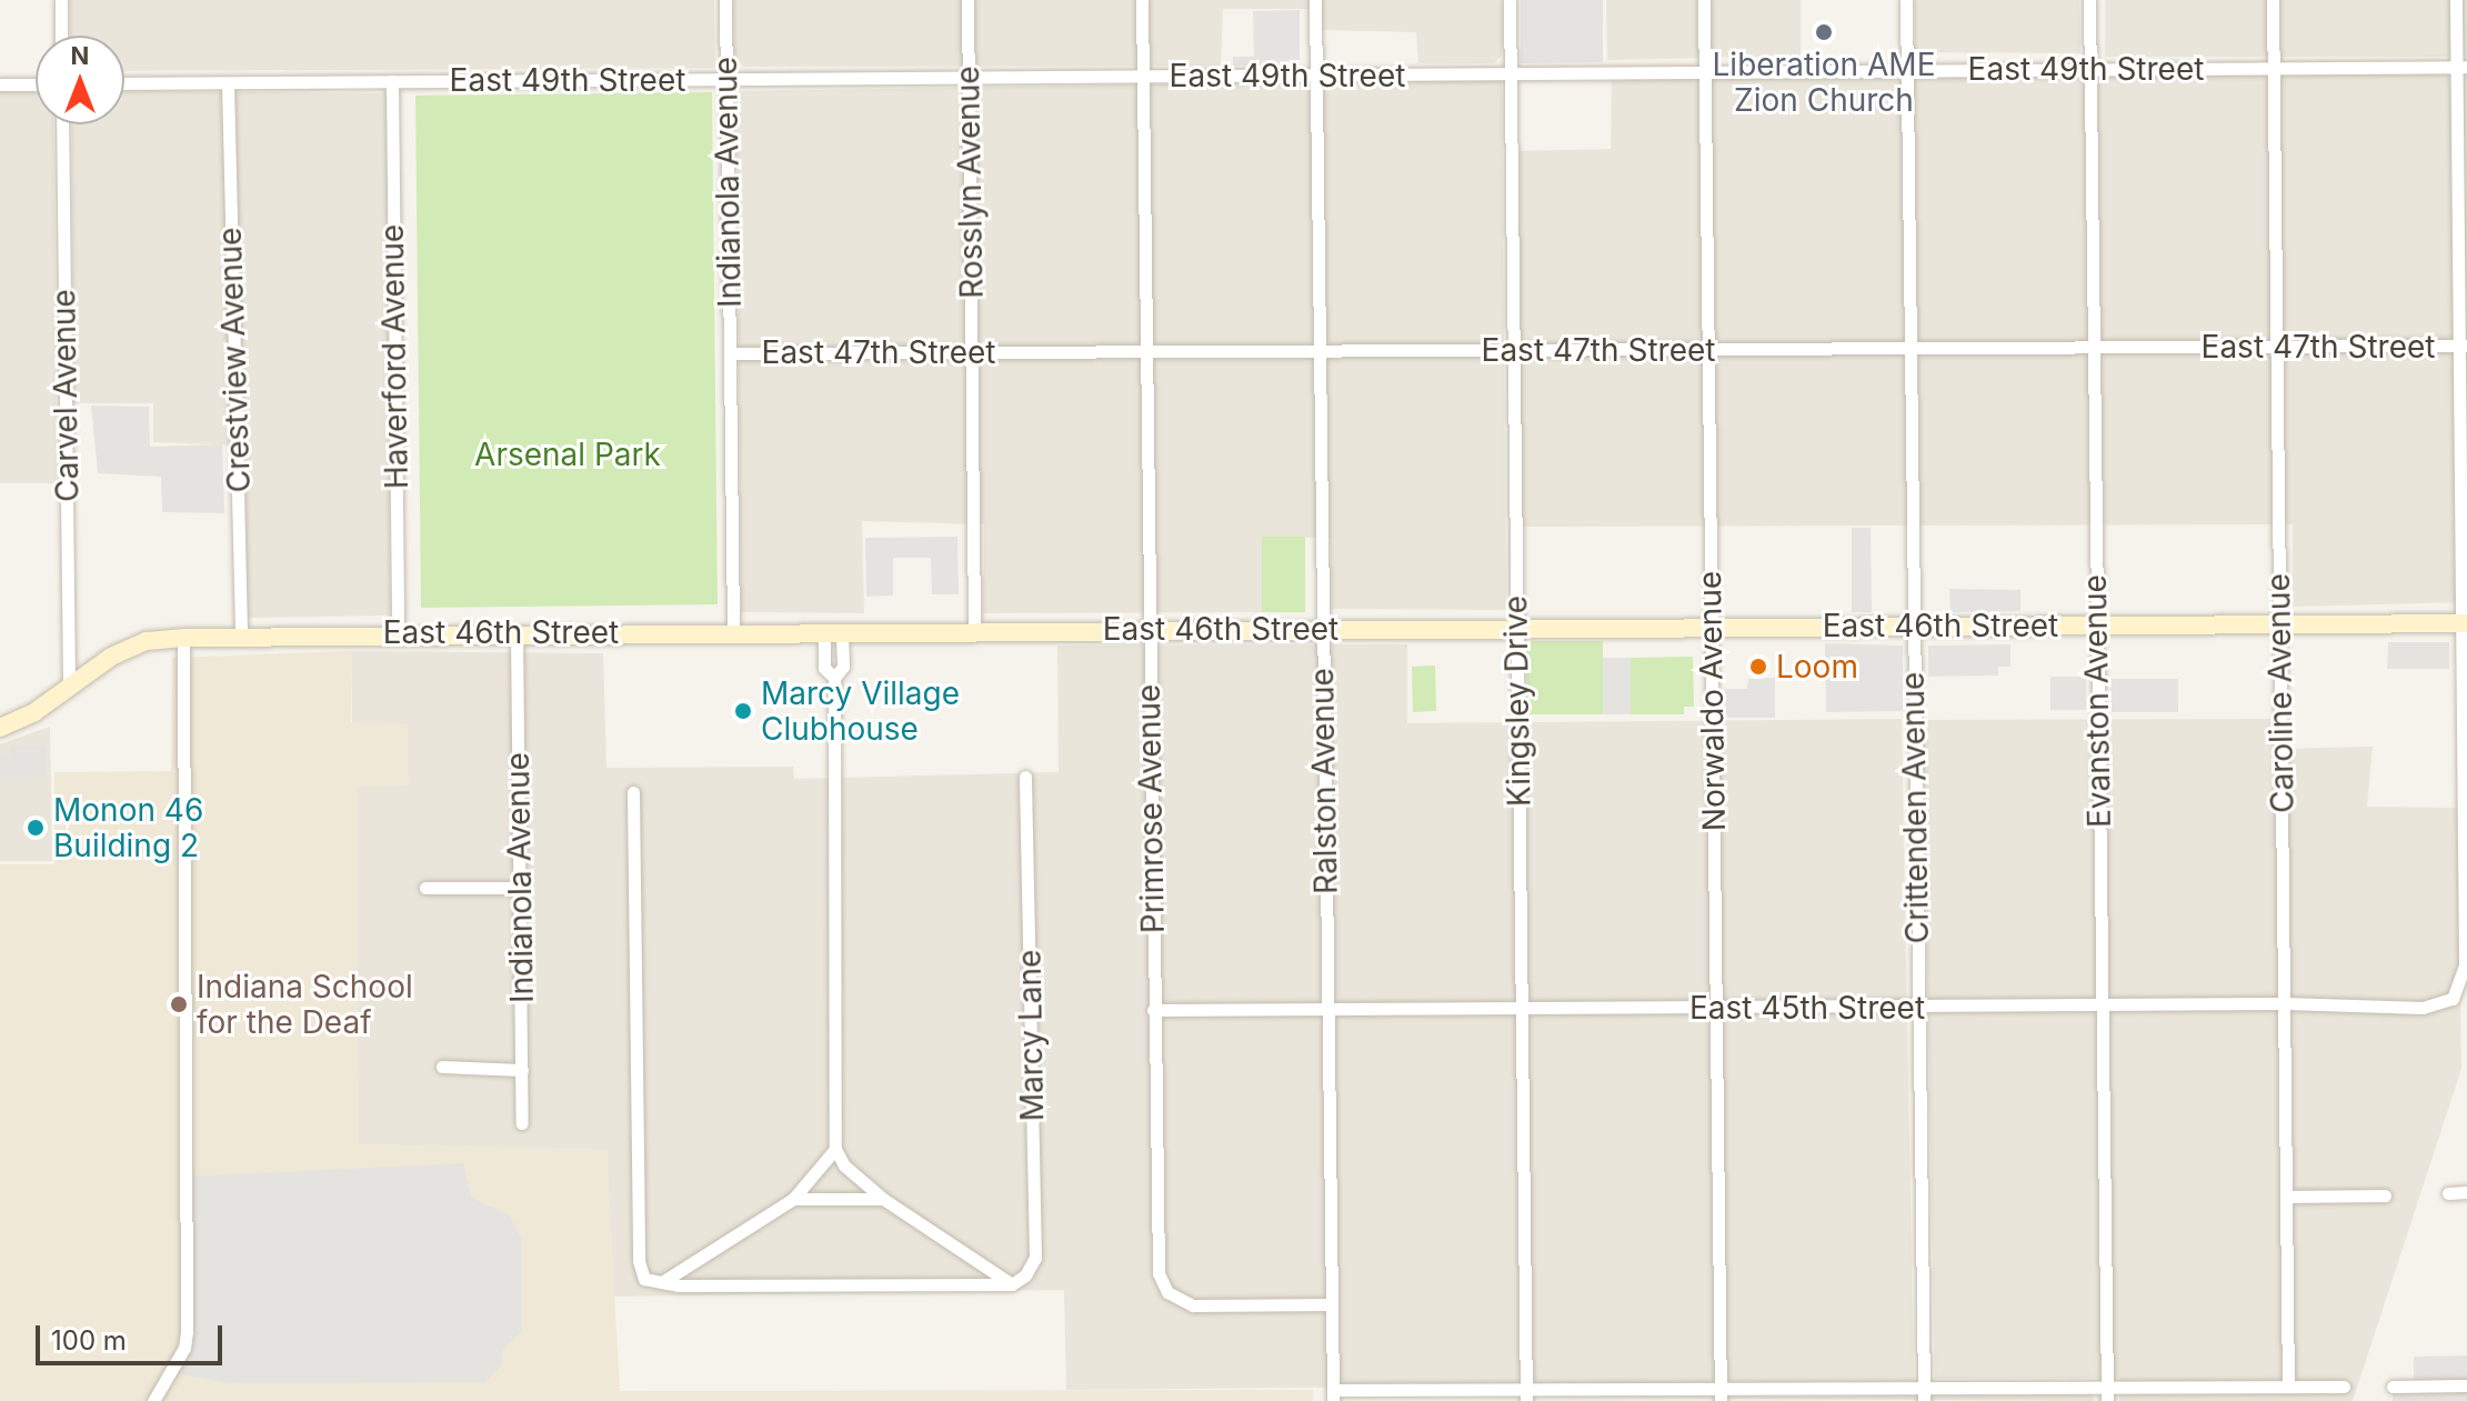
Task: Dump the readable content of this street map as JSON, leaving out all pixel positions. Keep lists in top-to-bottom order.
{
  "streets": {
    "main road": ["East 46th Street"],
    "street": [
      "East 49th Street",
      "Indianola Avenue",
      "Rosslyn Avenue",
      "East 47th Street",
      "Haverford Avenue",
      "Crestview Avenue",
      "Carvel Avenue",
      "Caroline Avenue",
      "Kingsley Drive",
      "Norwaldo Avenue",
      "Evanston Avenue",
      "Ralston Avenue",
      "Crittenden Avenue",
      "Primrose Avenue",
      "East 45th Street",
      "Marcy Lane"
    ]
  },
  "crossings": [
    ["East 49th Street", "Indianola Avenue"],
    ["East 49th Street", "Rosslyn Avenue"],
    ["East 49th Street", "Haverford Avenue"],
    ["East 49th Street", "Crestview Avenue"],
    ["East 49th Street", "Caroline Avenue"],
    ["East 49th Street", "Kingsley Drive"],
    ["East 49th Street", "Norwaldo Avenue"],
    ["East 49th Street", "Evanston Avenue"],
    ["East 49th Street", "Ralston Avenue"],
    ["East 49th Street", "Crittenden Avenue"],
    ["East 49th Street", "Primrose Avenue"],
    ["Indianola Avenue", "East 47th Street"],
    ["Indianola Avenue", "East 46th Street"],
    ["Rosslyn Avenue", "East 47th Street"],
    ["Rosslyn Avenue", "East 46th Street"],
    ["East 47th Street", "Caroline Avenue"],
    ["East 47th Street", "Kingsley Drive"],
    ["East 47th Street", "Norwaldo Avenue"],
    ["East 47th Street", "Evanston Avenue"],
    ["East 47th Street", "Ralston Avenue"],
    ["East 47th Street", "Crittenden Avenue"],
    ["East 47th Street", "Primrose Avenue"],
    ["Haverford Avenue", "East 46th Street"],
    ["Crestview Avenue", "East 46th Street"],
    ["Carvel Avenue", "East 46th Street"],
    ["East 46th Street", "Caroline Avenue"],
    ["East 46th Street", "Kingsley Drive"],
    ["East 46th Street", "Norwaldo Avenue"],
    ["East 46th Street", "Evanston Avenue"],
    ["East 46th Street", "Ralston Avenue"],
    ["East 46th Street", "Crittenden Avenue"],
    ["East 46th Street", "Primrose Avenue"],
    ["East 46th Street", "East 45th Street"],
    ["Caroline Avenue", "East 45th Street"],
    ["Kingsley Drive", "East 45th Street"],
    ["Norwaldo Avenue", "East 45th Street"],
    ["Evanston Avenue", "East 45th Street"],
    ["Ralston Avenue", "Primrose Avenue"],
    ["Ralston Avenue", "East 45th Street"],
    ["Crittenden Avenue", "East 45th Street"],
    ["Primrose Avenue", "East 45th Street"]
  ],
  "parks": ["Arsenal Park"],
  "places": [
    "Liberation AME Zion Church",
    "Loom",
    "Marcy Village Clubhouse",
    "Monon 46 Building 2",
    "Indiana School for the Deaf"
  ],
  "scale_bar": "100 m",
  "north": "top"
}
